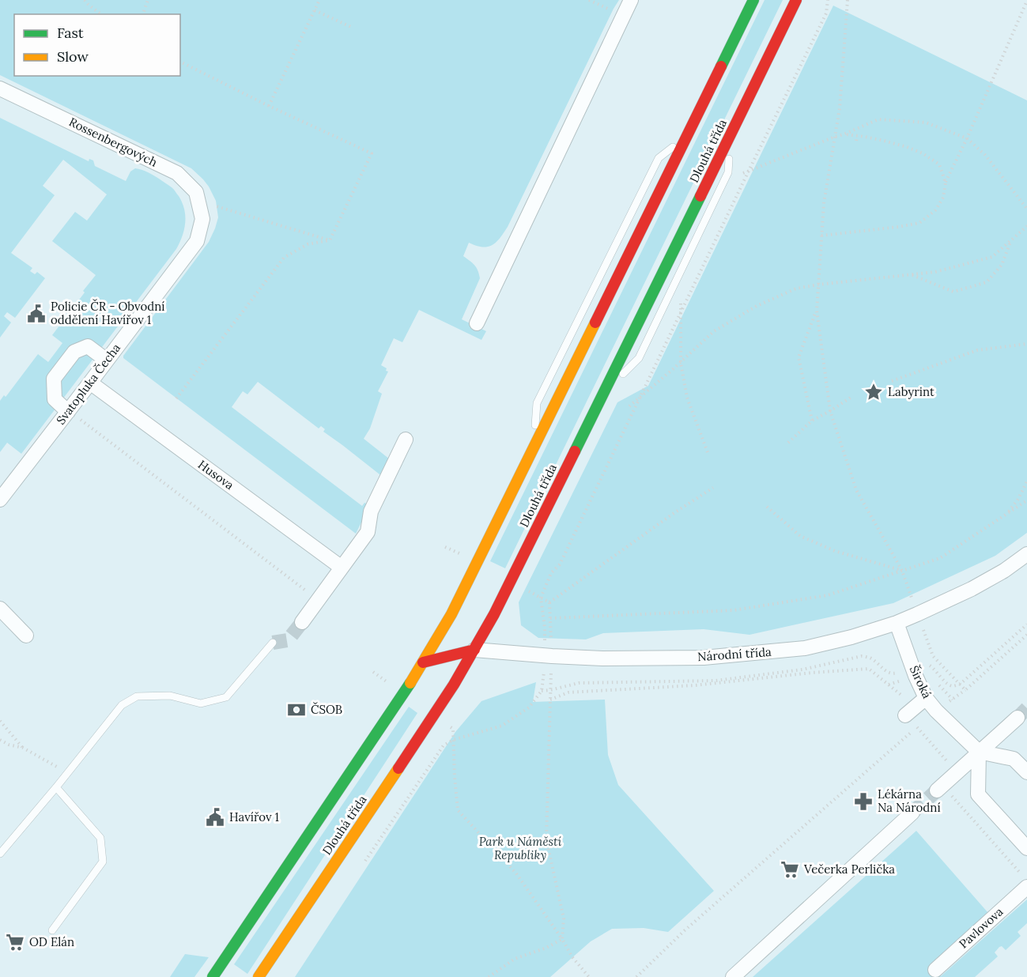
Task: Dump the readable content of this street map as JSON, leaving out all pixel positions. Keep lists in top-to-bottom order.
{
  "streets": {
    "main road": ["Dlouhá třída", "Národní třída"],
    "street": [
      "Rossenbergových",
      "Svatopluka Čecha",
      "Husova",
      "Široká",
      "Pavlovova"
    ]
  },
  "crossings": [
    ["Rossenbergových", "Svatopluka Čecha"],
    ["Dlouhá třída", "Národní třída"],
    ["Svatopluka Čecha", "Husova"],
    ["Národní třída", "Široká"]
  ],
  "parks": ["Park u Náměstí Republiky"],
  "places": {
    "public building": ["Policie ČR - Obvodní oddělení Havířov 1", "Havířov 1"],
    "place": ["Labyrint"],
    "bank": ["ČSOB"],
    "pharmacy": ["Lékárna Na Národní"],
    "supermarket": ["Večerka Perlička", "OD Elán"]
  },
  "legend": ["Fast", "Slow"]
}
